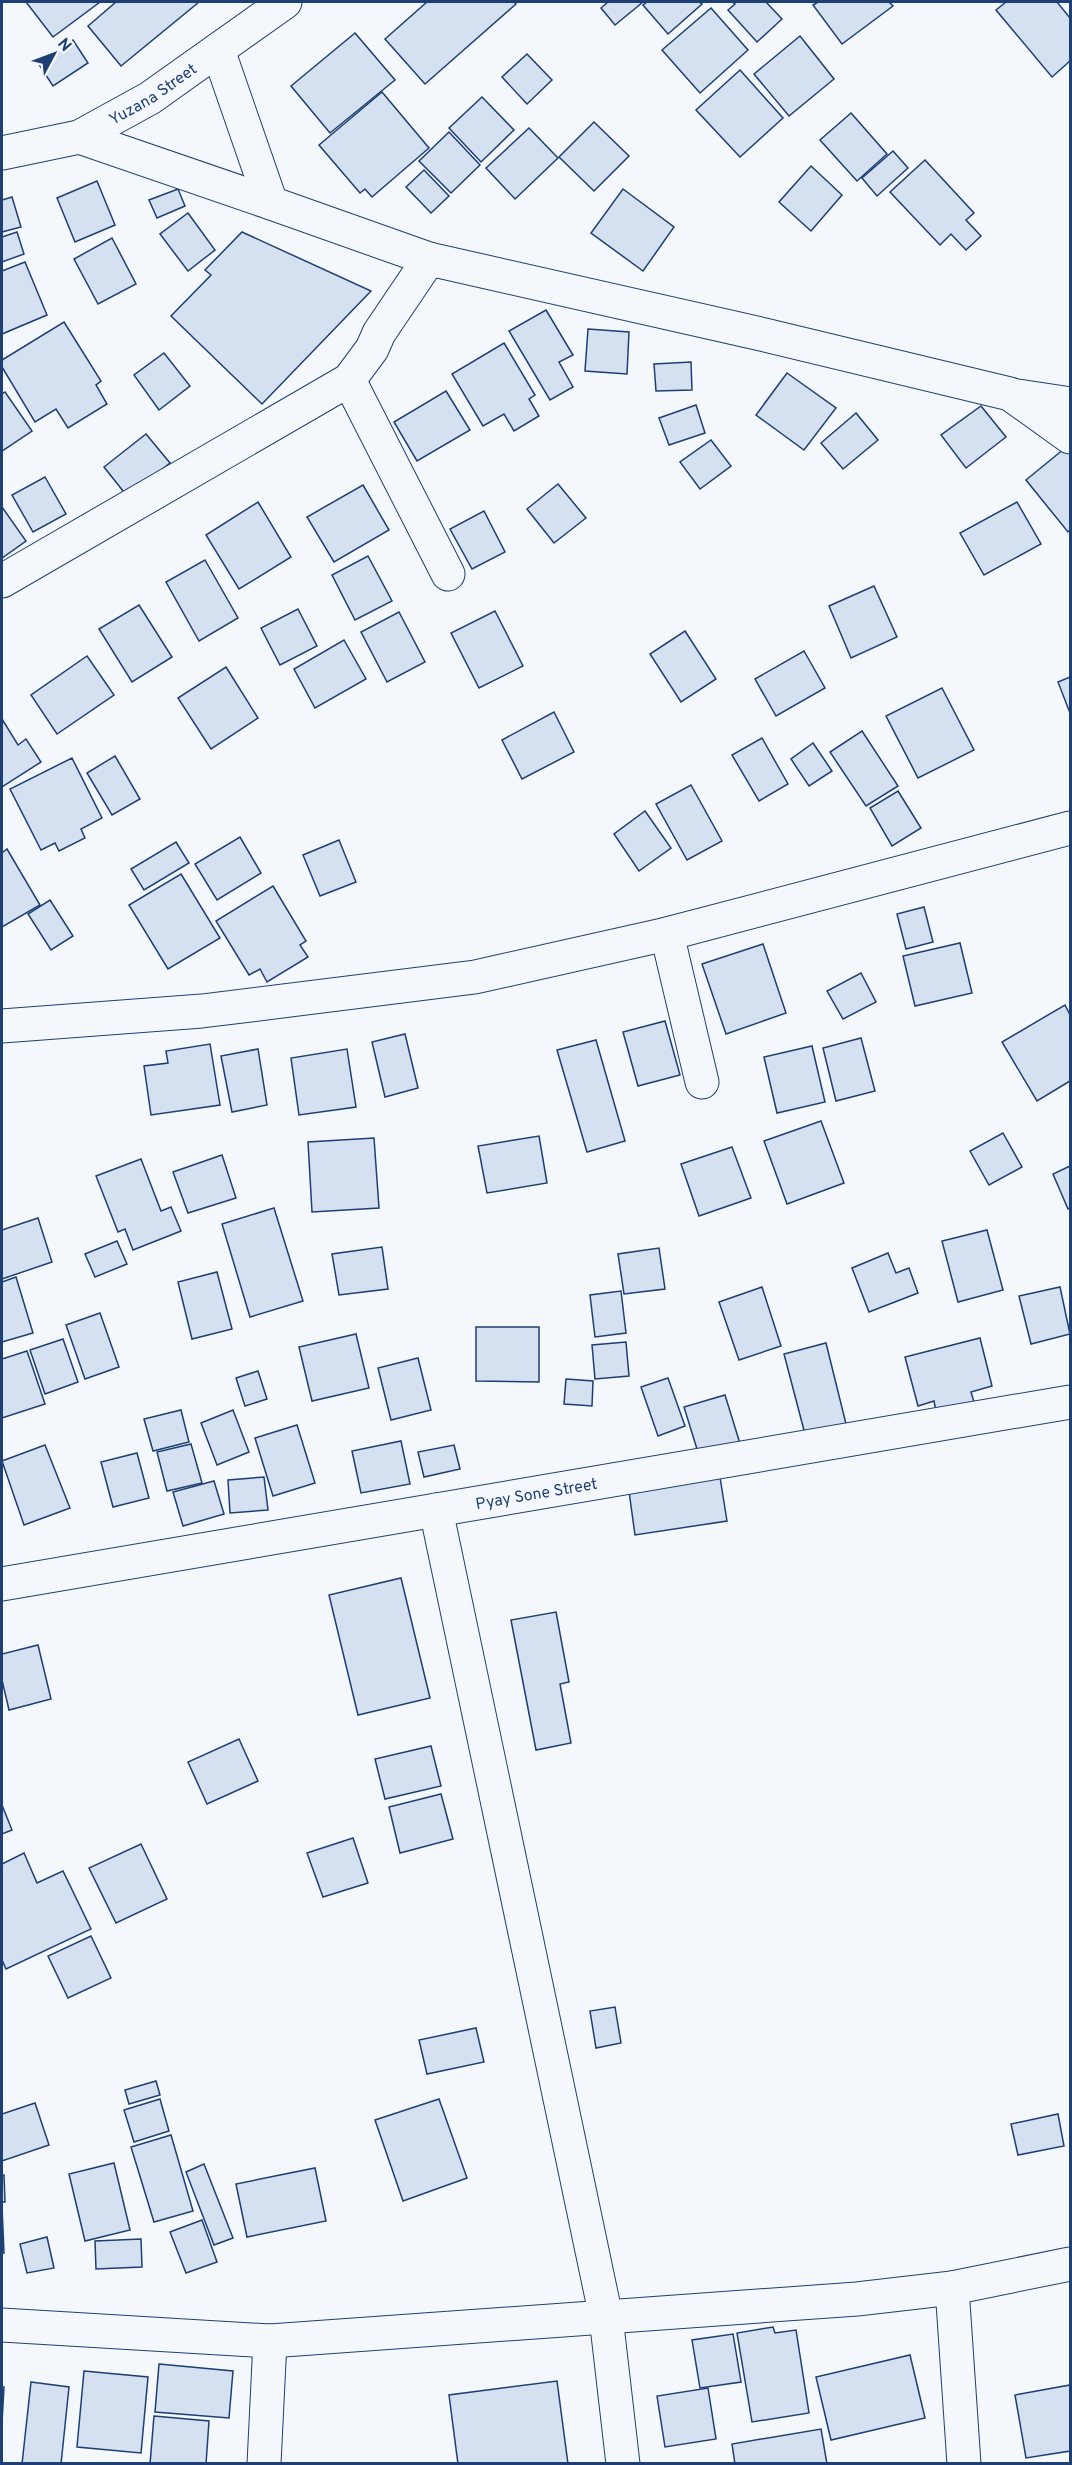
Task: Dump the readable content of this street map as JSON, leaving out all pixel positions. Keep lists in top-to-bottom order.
{
  "streets": {
    "street": ["Yuzana Street", "Pyay Sone Street"]
  },
  "north": "top right"
}
